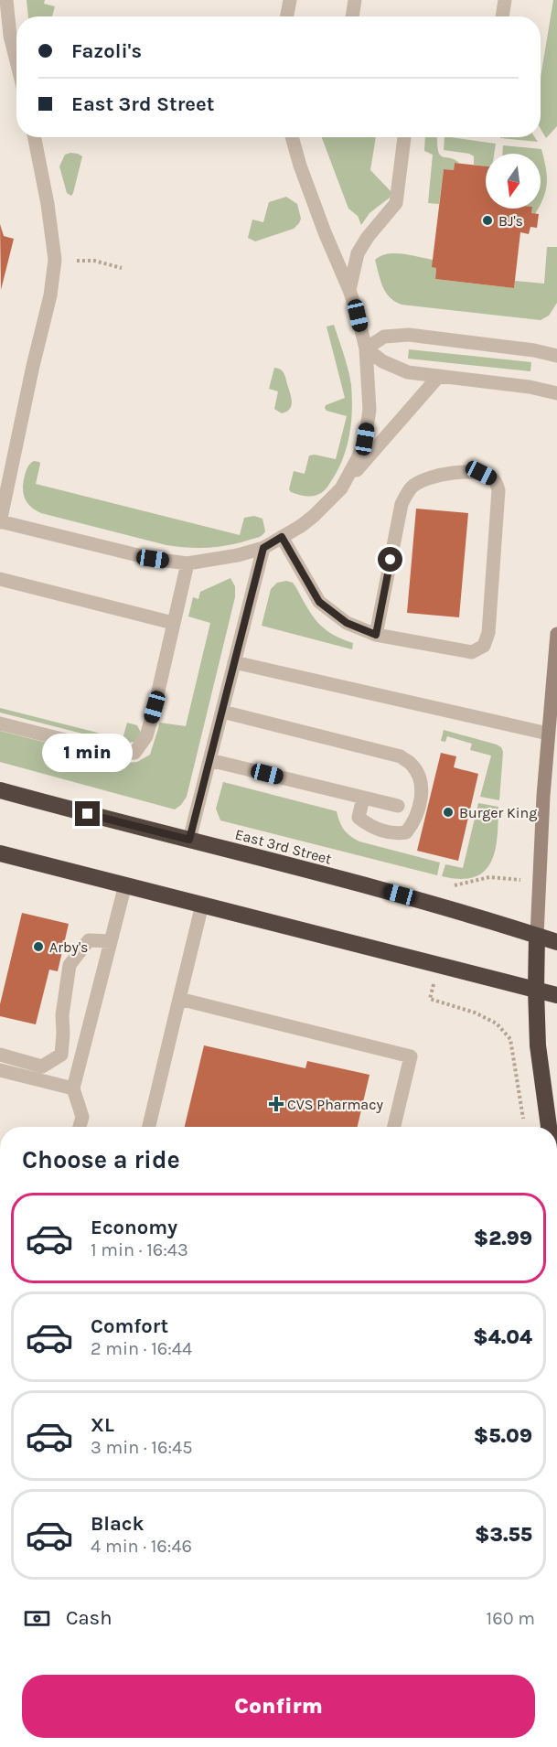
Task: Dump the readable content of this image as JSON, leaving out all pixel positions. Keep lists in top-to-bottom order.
{
  "streets": {
    "highway": ["East 3rd Street"]
  },
  "places": {
    "other": ["BJ's", "Burger King", "Arby's"],
    "health": ["CVS Pharmacy"]
  },
  "north": "bottom",
  "page": {
    "banner": ["Fazoli's", "East 3rd Street"],
    "bubble": "1 min",
    "heading": "Choose a ride",
    "list": [
      {
        "name": "Economy",
        "note": "1 min · 16:43",
        "value": "$2.99"
      },
      {
        "name": "Comfort",
        "note": "2 min · 16:44",
        "value": "$4.04"
      },
      {
        "name": "XL",
        "note": "3 min · 16:45",
        "value": "$5.09"
      },
      {
        "name": "Black",
        "note": "4 min · 16:46",
        "value": "$3.55"
      }
    ],
    "pay": ["Cash", "160 m"],
    "buttons": "Confirm"
  }
}
